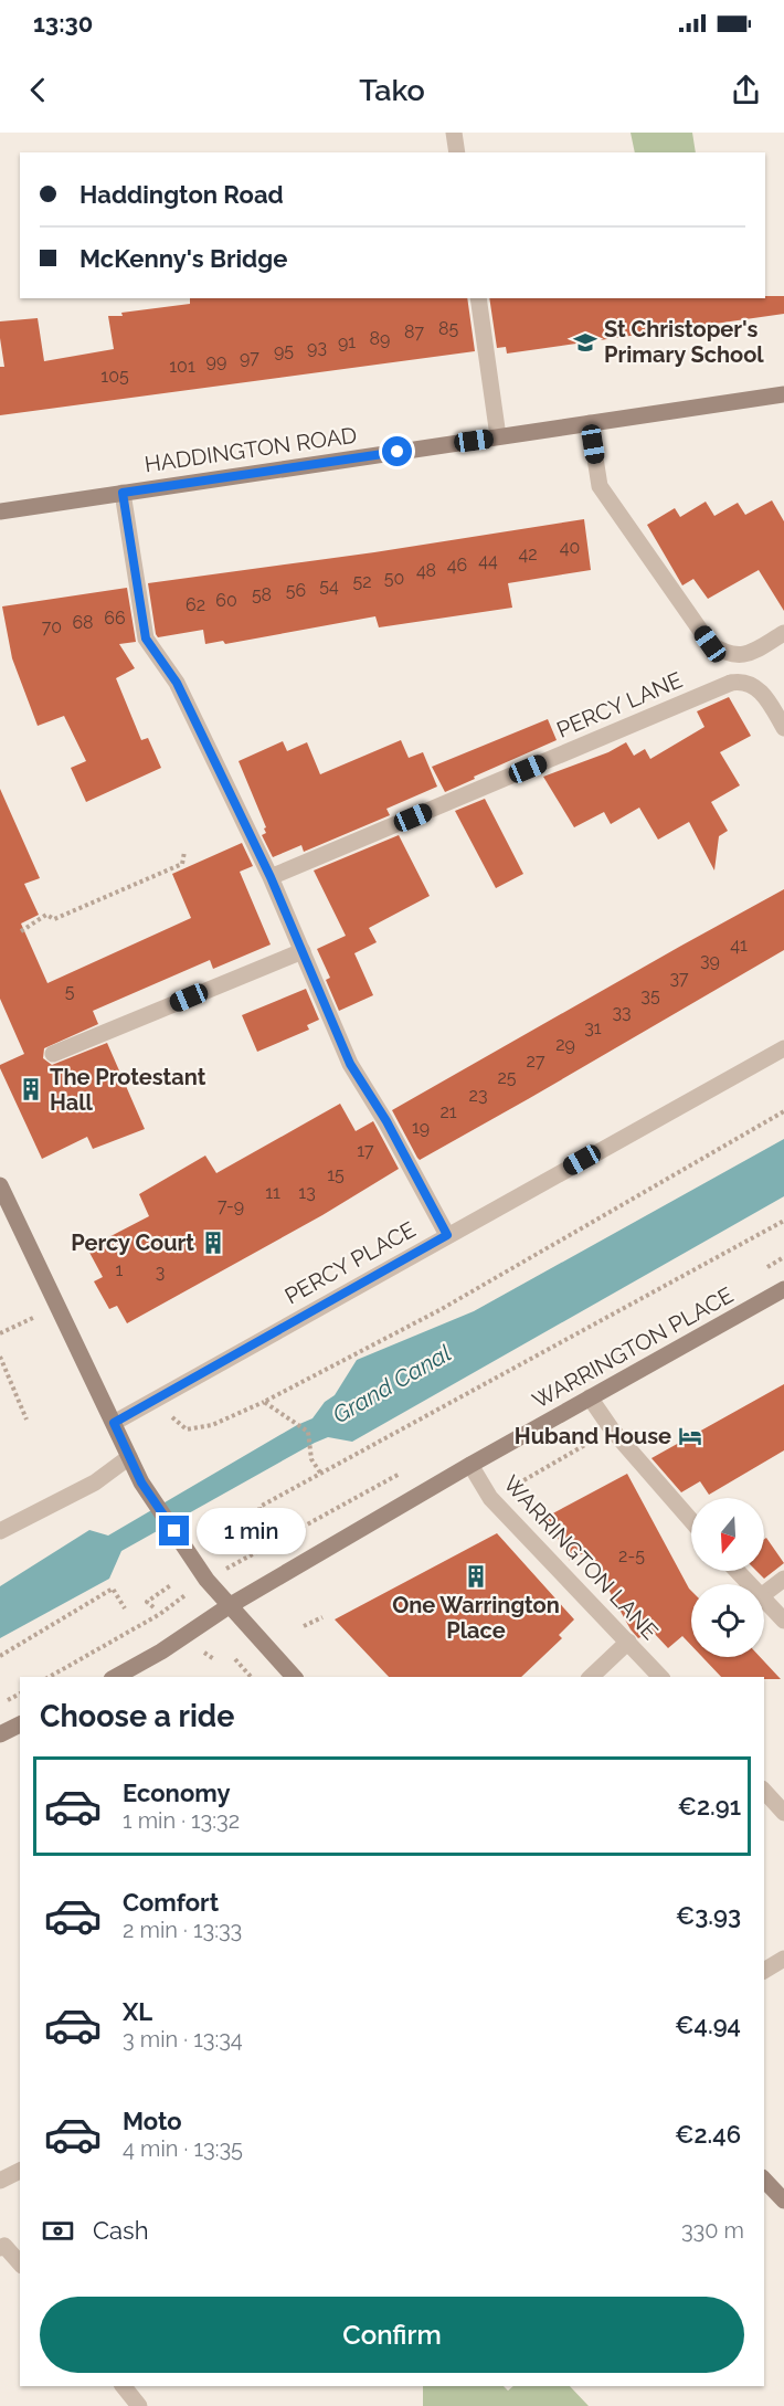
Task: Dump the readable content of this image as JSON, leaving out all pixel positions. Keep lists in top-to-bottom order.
{
  "streets": {
    "main road": ["HADDINGTON ROAD", "WARRINGTON PLACE"],
    "street": ["PERCY LANE", "PERCY PLACE", "WARRINGTON LANE"]
  },
  "crossings": [
    ["WARRINGTON PLACE", "WARRINGTON LANE"]
  ],
  "water": ["Grand Canal"],
  "places": {
    "school or university": ["St Christoper's Primary School"],
    "building": ["The Protestant Hall", "Percy Court", "One Warrington Place"],
    "hotel": ["Huband House"]
  },
  "house_numbers": [
    "85",
    "87",
    "89",
    "91",
    "93",
    "95",
    "97",
    "99",
    "101",
    "105",
    "40",
    "42",
    "44",
    "46",
    "48",
    "50",
    "52",
    "54",
    "56",
    "58",
    "60",
    "62",
    "66",
    "68",
    "70",
    "41",
    "39",
    "37",
    "5",
    "35",
    "33",
    "31",
    "29",
    "27",
    "25",
    "23",
    "21",
    "19",
    "17",
    "15",
    "11",
    "13",
    "7-9",
    "1",
    "3",
    "2-5"
  ],
  "north": "bottom",
  "page": {
    "status": "13:30",
    "header": "Tako",
    "banner": ["Haddington Road", "McKenny's Bridge"],
    "bubble": "1 min",
    "heading": "Choose a ride",
    "list": [
      {
        "name": "Economy",
        "note": "1 min · 13:32",
        "value": "€2.91"
      },
      {
        "name": "Comfort",
        "note": "2 min · 13:33",
        "value": "€3.93"
      },
      {
        "name": "XL",
        "note": "3 min · 13:34",
        "value": "€4.94"
      },
      {
        "name": "Moto",
        "note": "4 min · 13:35",
        "value": "€2.46"
      }
    ],
    "pay": ["Cash", "330 m"],
    "buttons": "Confirm"
  }
}
